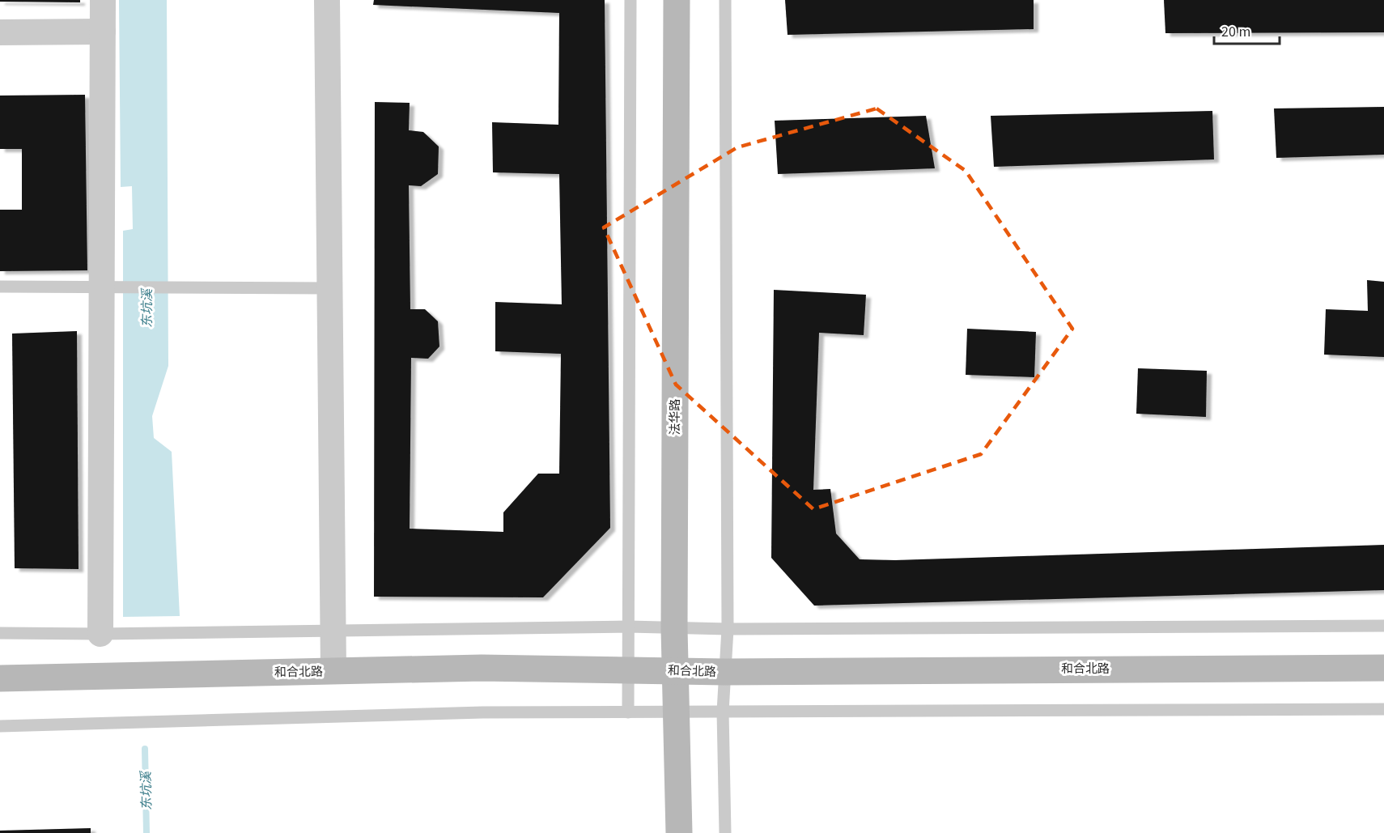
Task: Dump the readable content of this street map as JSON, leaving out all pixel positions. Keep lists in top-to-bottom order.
{
  "streets": {
    "main road": ["法华路", "和合北路"]
  },
  "crossings": [
    ["法华路", "和合北路"]
  ],
  "water": ["东坑溪"],
  "scale_bar": "20 m"
}
